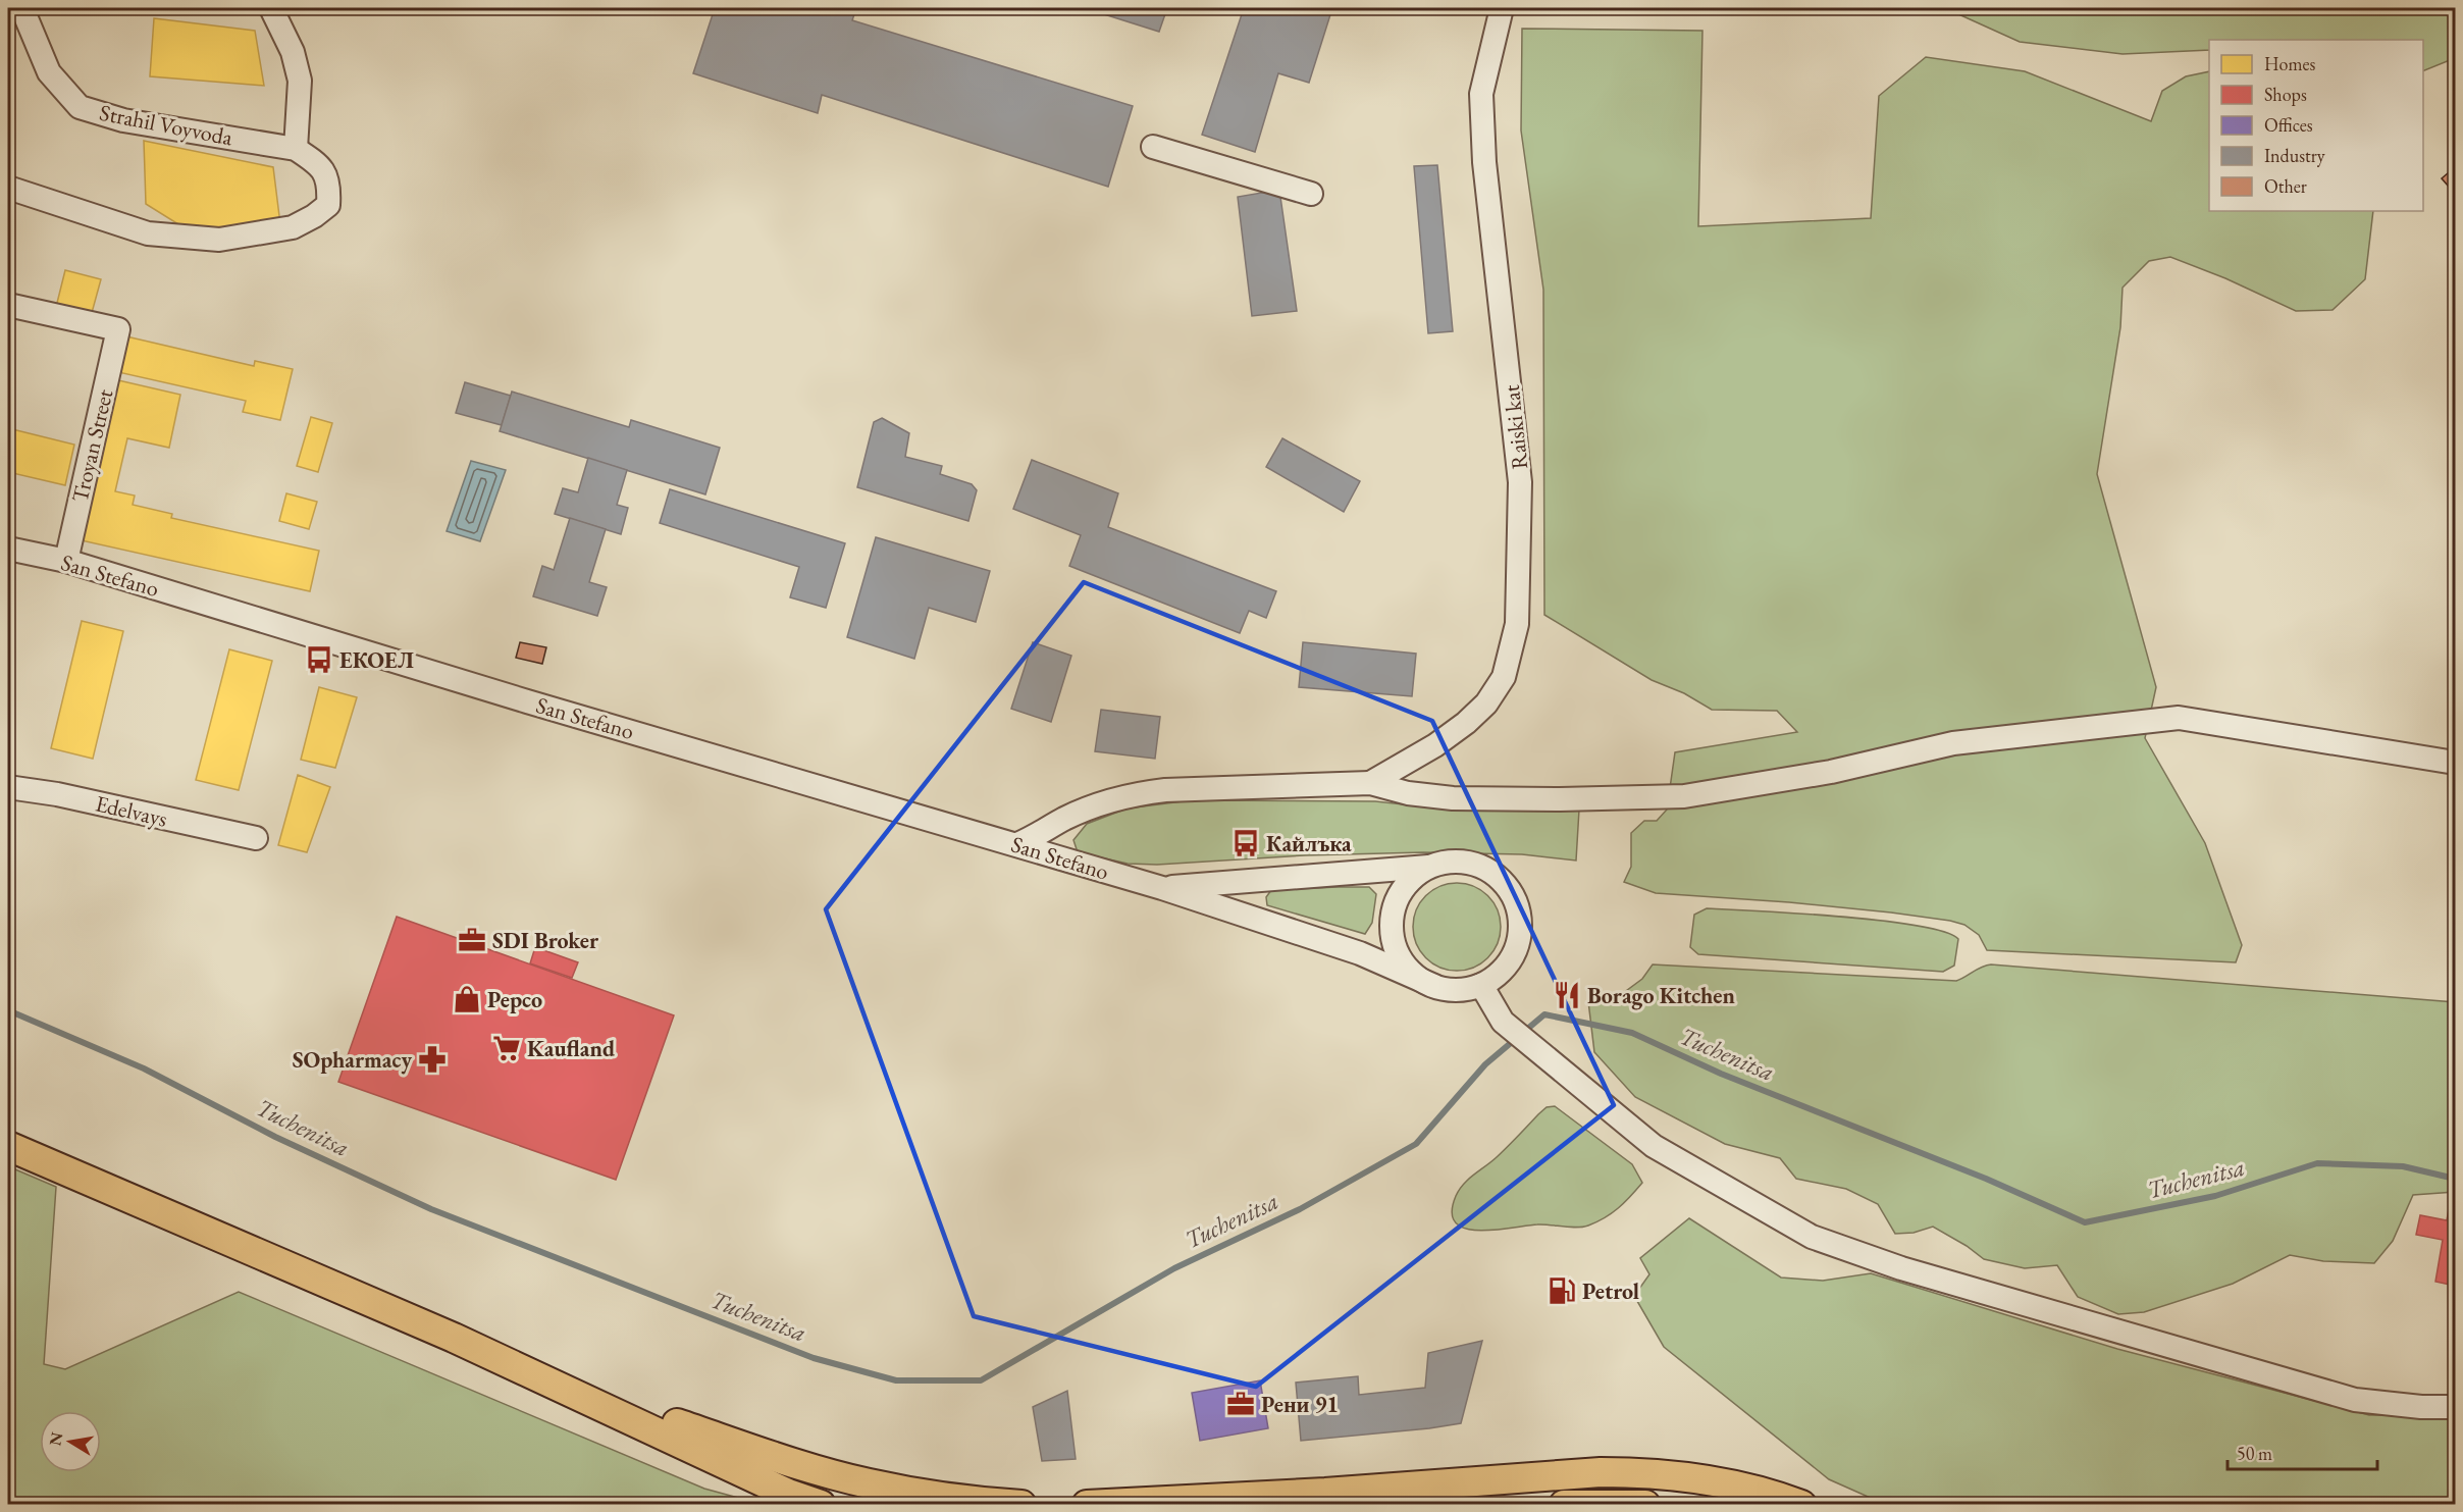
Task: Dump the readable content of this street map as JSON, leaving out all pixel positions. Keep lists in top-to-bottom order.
{
  "streets": {
    "street": [
      "Strahil Voyvoda",
      "Raiski kat",
      "Troyan Street",
      "San Stefano",
      "Edelvays"
    ]
  },
  "crossings": [
    ["Troyan Street", "San Stefano"]
  ],
  "water": ["Tuchenitsa"],
  "places": {
    "bus stop": ["ЕКОЕЛ", "Кайлъка"],
    "office": ["SDI Broker", "Рени 91"],
    "restaurant": ["Borago Kitchen"],
    "shop": ["Pepco"],
    "supermarket": ["Kaufland"],
    "pharmacy": ["SOpharmacy"],
    "fuel station": ["Petrol"]
  },
  "legend": [
    "Homes",
    "Shops",
    "Offices",
    "Industry",
    "Other"
  ],
  "scale_bar": "50 m",
  "north": "left"
}
